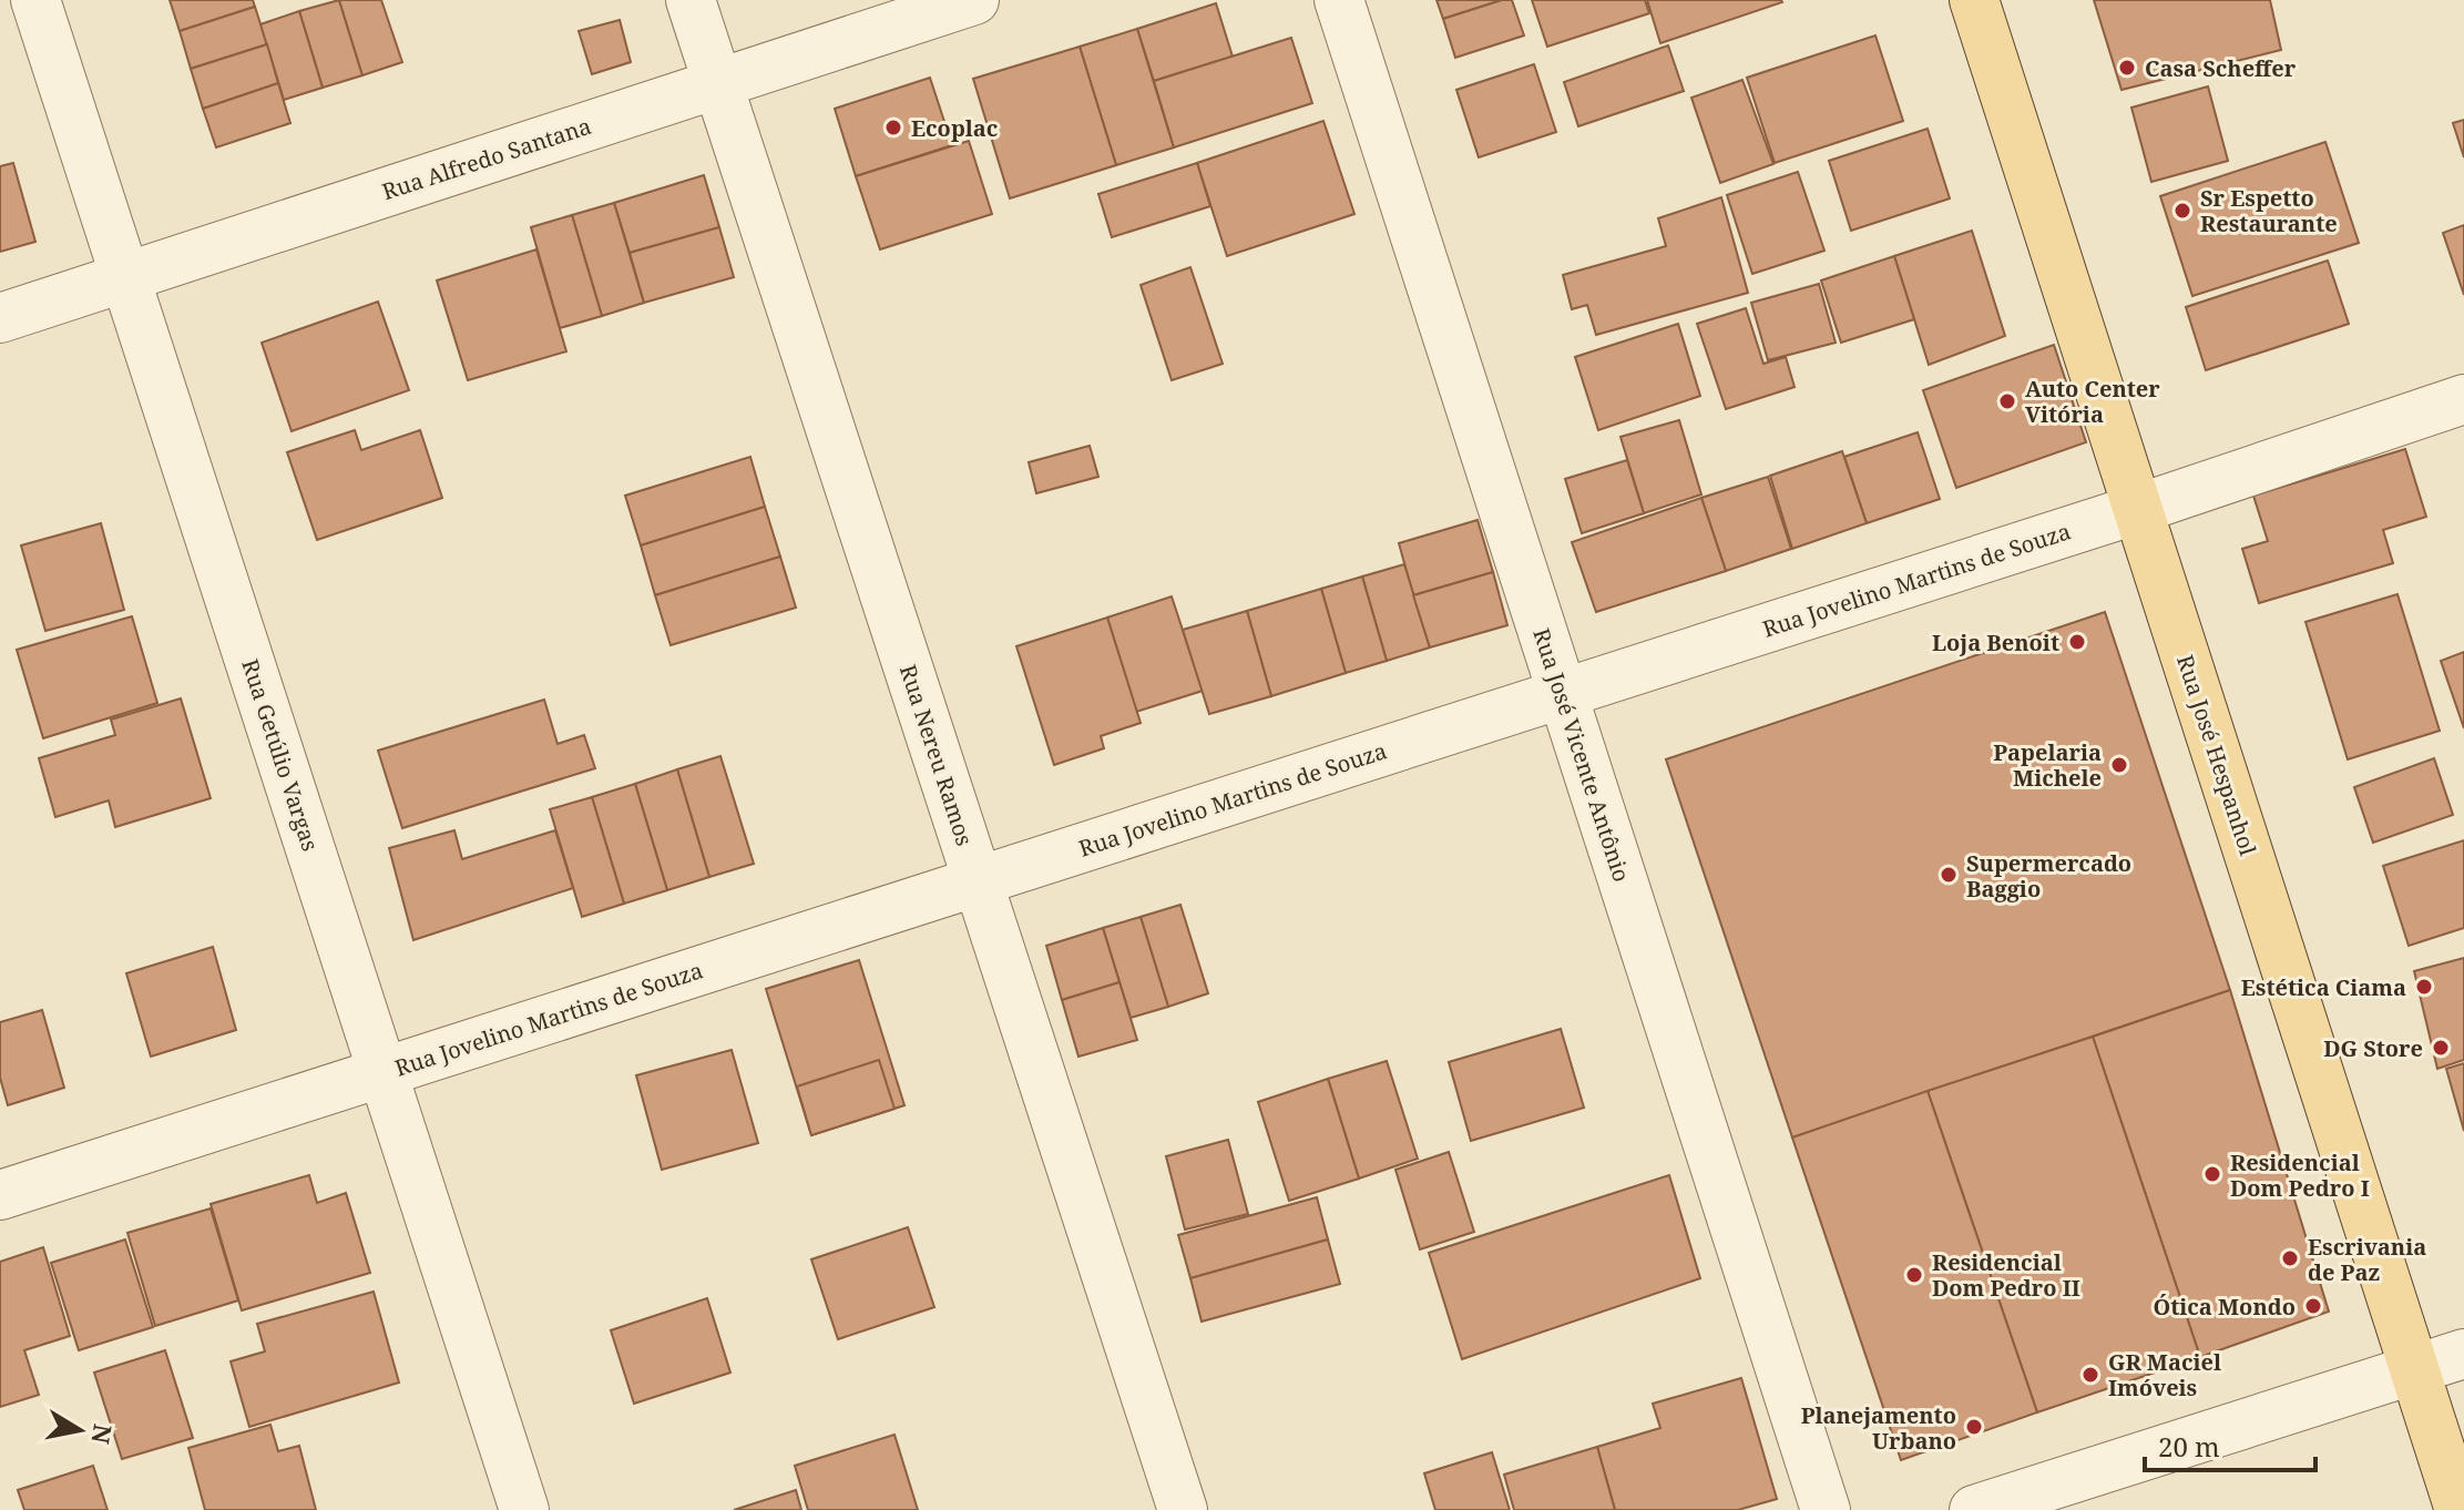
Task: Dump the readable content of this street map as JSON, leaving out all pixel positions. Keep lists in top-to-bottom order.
{
  "streets": {
    "main road": ["Rua José Hespanhol"],
    "street": [
      "Rua Alfredo Santana",
      "Rua Jovelino Martins de Souza",
      "Rua Getúlio Vargas",
      "Rua Nereu Ramos",
      "Rua José Vicente Antônio"
    ]
  },
  "crossings": [
    ["Rua Alfredo Santana", "Rua Getúlio Vargas"],
    ["Rua Alfredo Santana", "Rua Nereu Ramos"],
    ["Rua Jovelino Martins de Souza", "Rua Getúlio Vargas"],
    ["Rua Jovelino Martins de Souza", "Rua Nereu Ramos"],
    ["Rua Jovelino Martins de Souza", "Rua José Vicente Antônio"],
    ["Rua Jovelino Martins de Souza", "Rua José Hespanhol"]
  ],
  "places": [
    "Casa Scheffer",
    "Ecoplac",
    "Sr Espetto Restaurante",
    "Auto Center Vitória",
    "Loja Benoit",
    "Papelaria Michele",
    "Supermercado Baggio",
    "Estética Ciama",
    "DG Store",
    "Residencial Dom Pedro I",
    "Escrivania de Paz",
    "Residencial Dom Pedro II",
    "Ótica Mondo",
    "GR Maciel Imóveis",
    "Planejamento Urbano"
  ],
  "scale_bar": "20 m",
  "north": "right"
}
